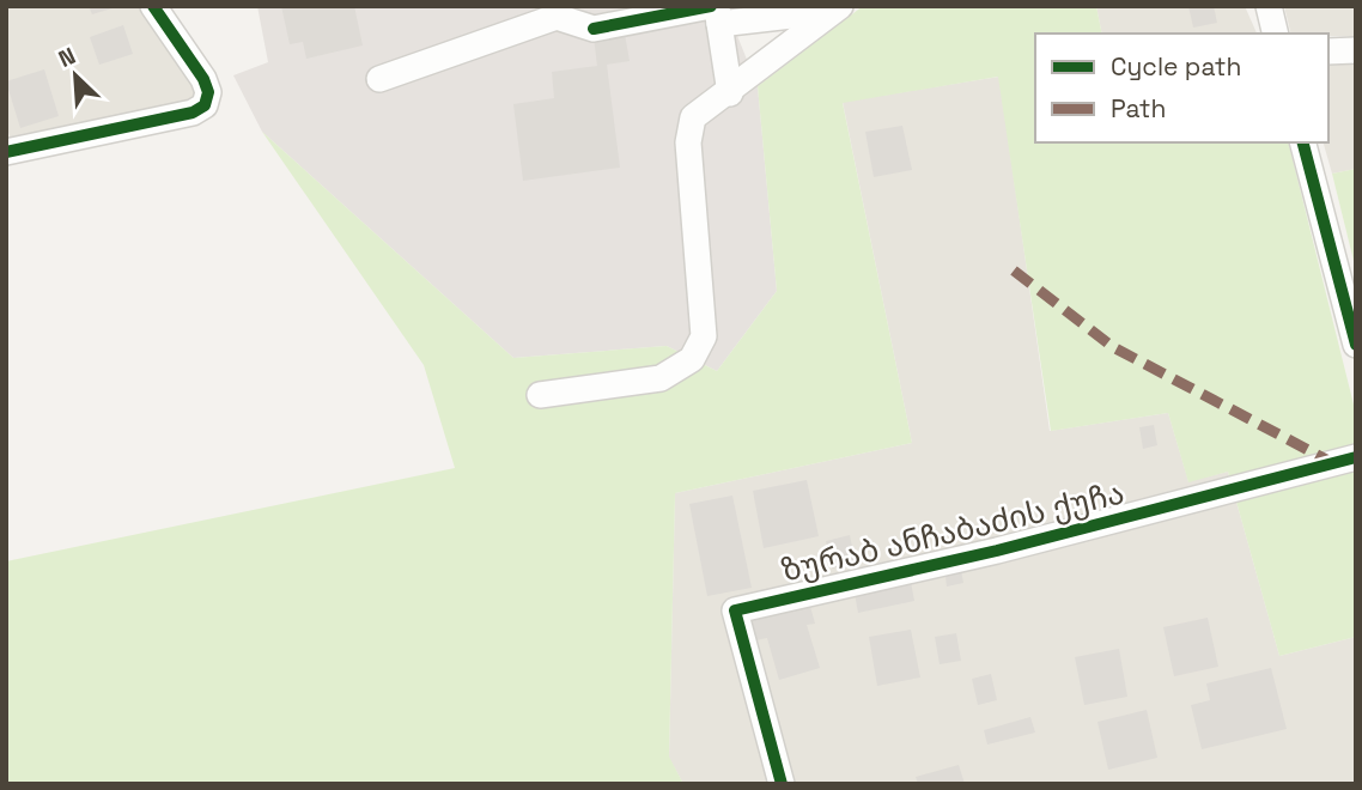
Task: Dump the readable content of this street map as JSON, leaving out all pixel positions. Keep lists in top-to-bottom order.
{
  "streets": {
    "street": ["ზურაბ ანჩაბაძის ქუჩა"]
  },
  "legend": ["Cycle path", "Path"],
  "north": "top left"
}
